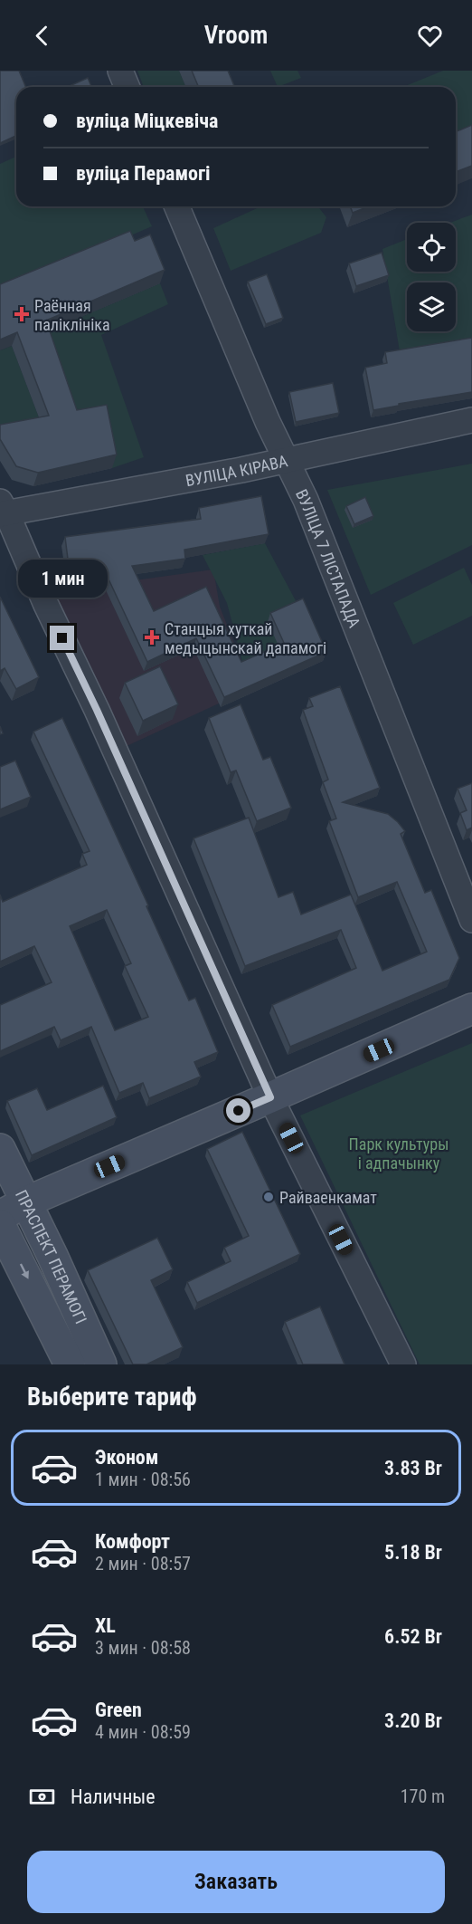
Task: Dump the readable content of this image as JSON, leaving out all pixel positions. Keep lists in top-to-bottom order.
{
  "streets": {
    "main road": ["ПРАСПЕКТ ПЕРАМОГІ"],
    "street": ["ВУЛІЦА КІРАВА", "ВУЛІЦА 7 ЛІСТАПАДА"]
  },
  "crossings": [
    ["ВУЛІЦА КІРАВА", "ВУЛІЦА 7 ЛІСТАПАДА"]
  ],
  "parks": ["Парк культуры і адпачынку"],
  "places": {
    "health": ["Раённая паліклініка", "Станцыя хуткай медыцынскай дапамогі"],
    "other": ["Райваенкамат"]
  },
  "page": {
    "header": "Vroom",
    "banner": ["вуліца Міцкевіча", "вуліца Перамогі"],
    "bubble": "1 мин",
    "heading": "Выберите тариф",
    "list": [
      {
        "name": "Эконом",
        "note": "1 мин · 08:56",
        "value": "3.83 Br"
      },
      {
        "name": "Комфорт",
        "note": "2 мин · 08:57",
        "value": "5.18 Br"
      },
      {
        "name": "XL",
        "note": "3 мин · 08:58",
        "value": "6.52 Br"
      },
      {
        "name": "Green",
        "note": "4 мин · 08:59",
        "value": "3.20 Br"
      }
    ],
    "pay": ["Наличные", "170 m"],
    "buttons": "Заказать"
  }
}
